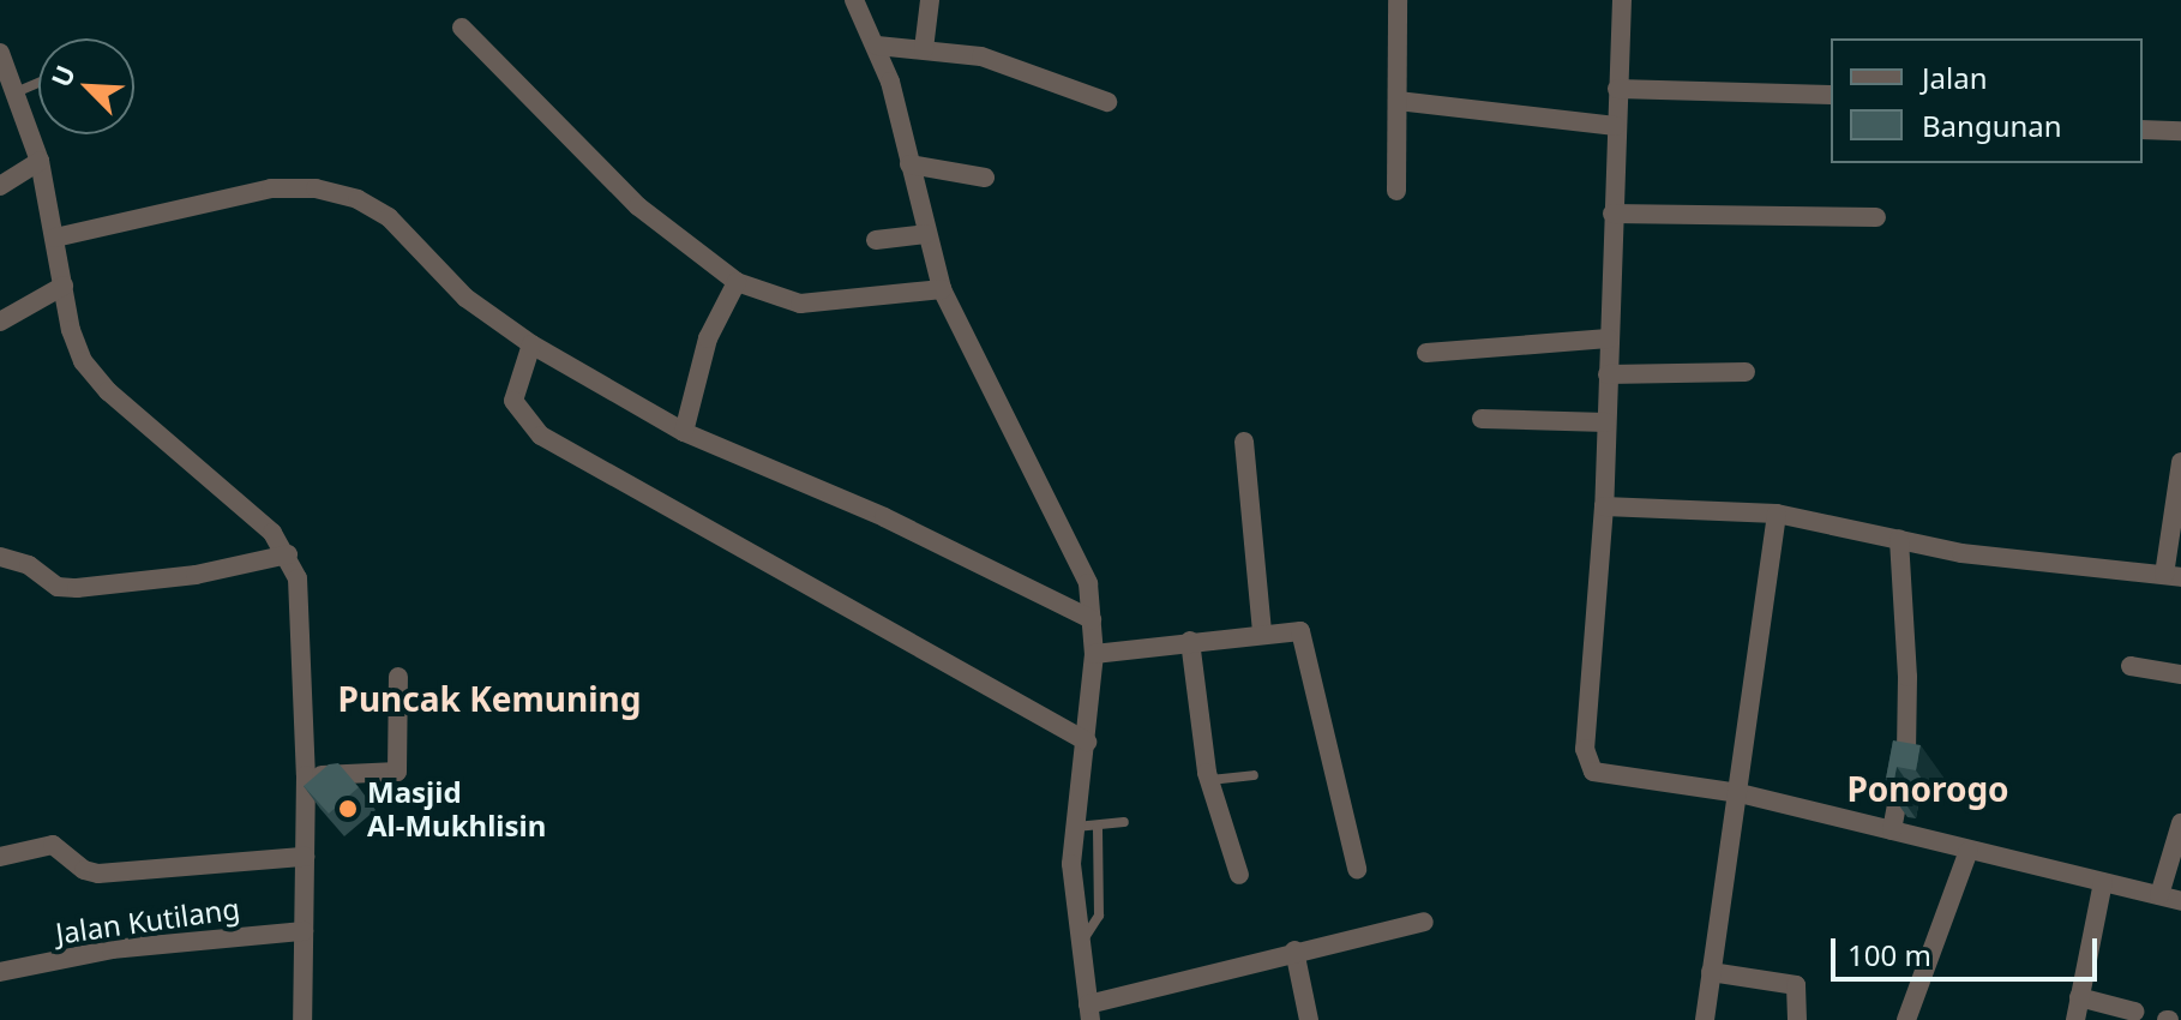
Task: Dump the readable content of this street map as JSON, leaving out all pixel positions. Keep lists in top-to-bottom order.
{
  "streets": {
    "street": ["Jalan Kutilang"]
  },
  "districts": ["Puncak Kemuning", "Ponorogo"],
  "places": ["Masjid Al-Mukhlisin"],
  "legend": ["Jalan", "Bangunan"],
  "scale_bar": "100 m",
  "north": "top left"
}
